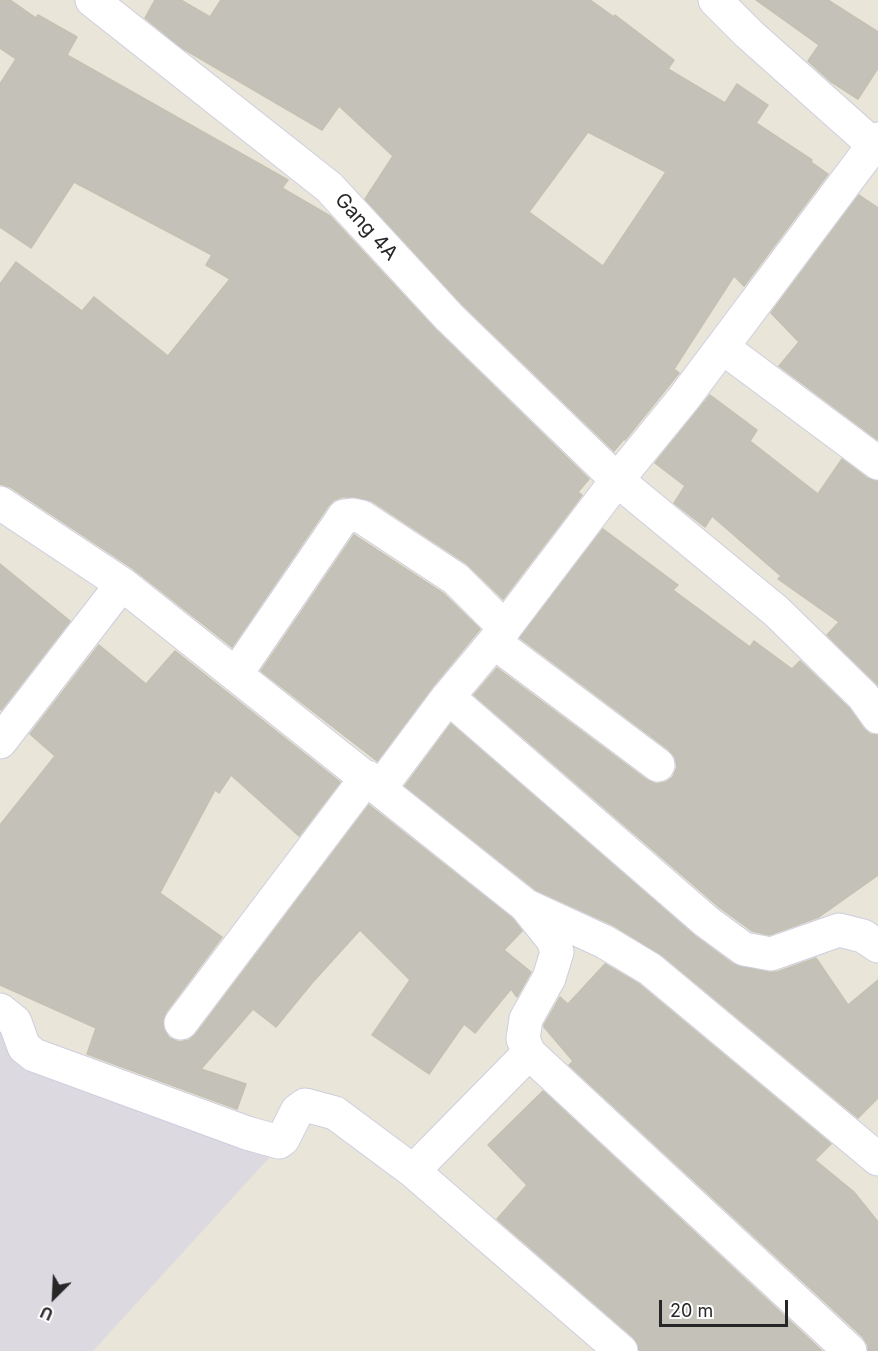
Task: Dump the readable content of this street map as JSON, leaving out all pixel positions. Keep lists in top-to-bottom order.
{
  "streets": {
    "street": ["Gang 4A"]
  },
  "scale_bar": "20 m",
  "north": "bottom left"
}
